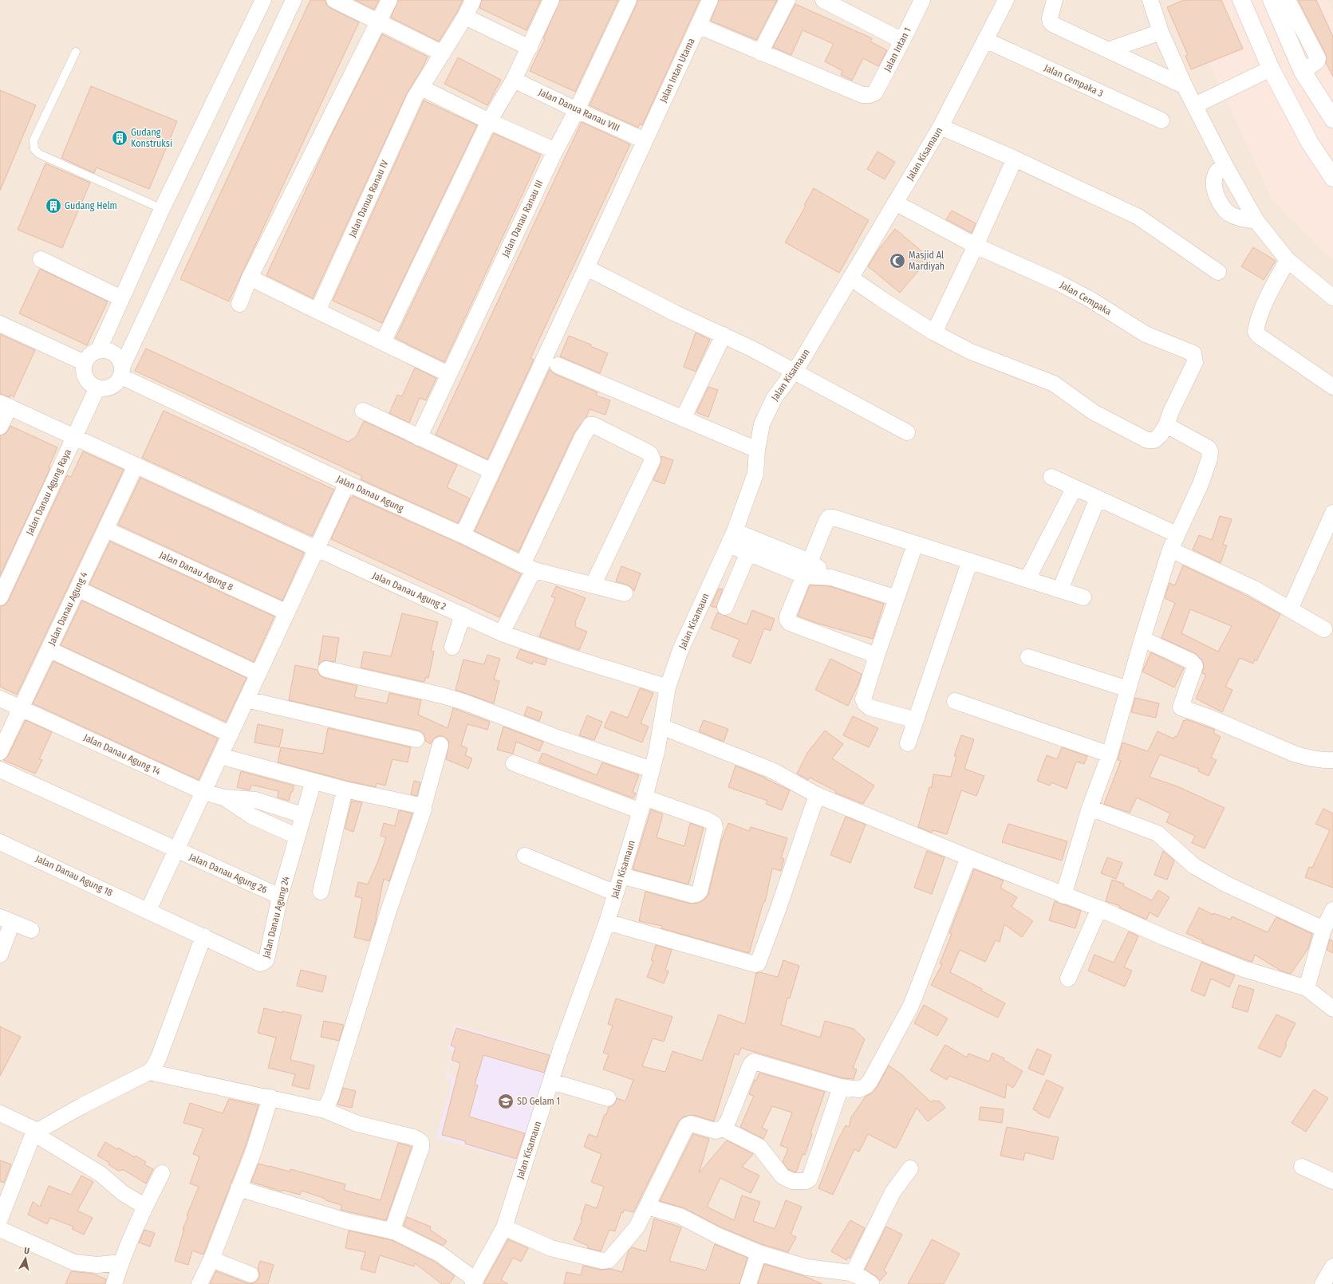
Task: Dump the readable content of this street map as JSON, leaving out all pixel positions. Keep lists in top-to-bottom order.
{
  "streets": {
    "street": [
      "Jalan Intan 1",
      "Jalan Intan Utama",
      "Jalan Cempaka 3",
      "Jalan Danua Ranau VIII",
      "Jalan Kisamaun",
      "Jalan Danua Ranau IV",
      "Jalan Danau Ranau III",
      "Jalan Cempaka",
      "Jalan Danau Agung Raya",
      "Jalan Danau Agung",
      "Jalan Danau Agung 8",
      "Jalan Danau Agung 2",
      "Jalan Danau Agung 4",
      "Jalan Danau Agung 14",
      "Jalan Danau Agung 26",
      "Jalan Danau Agung 18",
      "Jalan Danau Agung 24"
    ]
  },
  "crossings": [
    ["Jalan Intan Utama", "Jalan Danua Ranau VIII"],
    ["Jalan Intan Utama", "Jalan Danau Agung"],
    ["Jalan Cempaka 3", "Jalan Kisamaun"],
    ["Jalan Danua Ranau VIII", "Jalan Danau Ranau III"],
    ["Jalan Kisamaun", "Jalan Cempaka"],
    ["Jalan Kisamaun", "Jalan Danau Agung 2"],
    ["Jalan Danau Agung Raya", "Jalan Danau Agung"],
    ["Jalan Danau Agung Raya", "Jalan Danau Agung 2"],
    ["Jalan Danau Agung 8", "Jalan Danau Agung 4"],
    ["Jalan Danau Agung 2", "Jalan Danau Agung 4"],
    ["Jalan Danau Agung 4", "Jalan Danau Agung 14"],
    ["Jalan Danau Agung 14", "Jalan Danau Agung 24"],
    ["Jalan Danau Agung 26", "Jalan Danau Agung 24"],
    ["Jalan Danau Agung 18", "Jalan Danau Agung 24"]
  ],
  "places": {
    "building": ["Gudang Konstruksi", "Gudang Helm"],
    "mosque": ["Masjid Al Mardiyah"],
    "school or university": ["SD Gelam 1"]
  },
  "north": "top"
}
